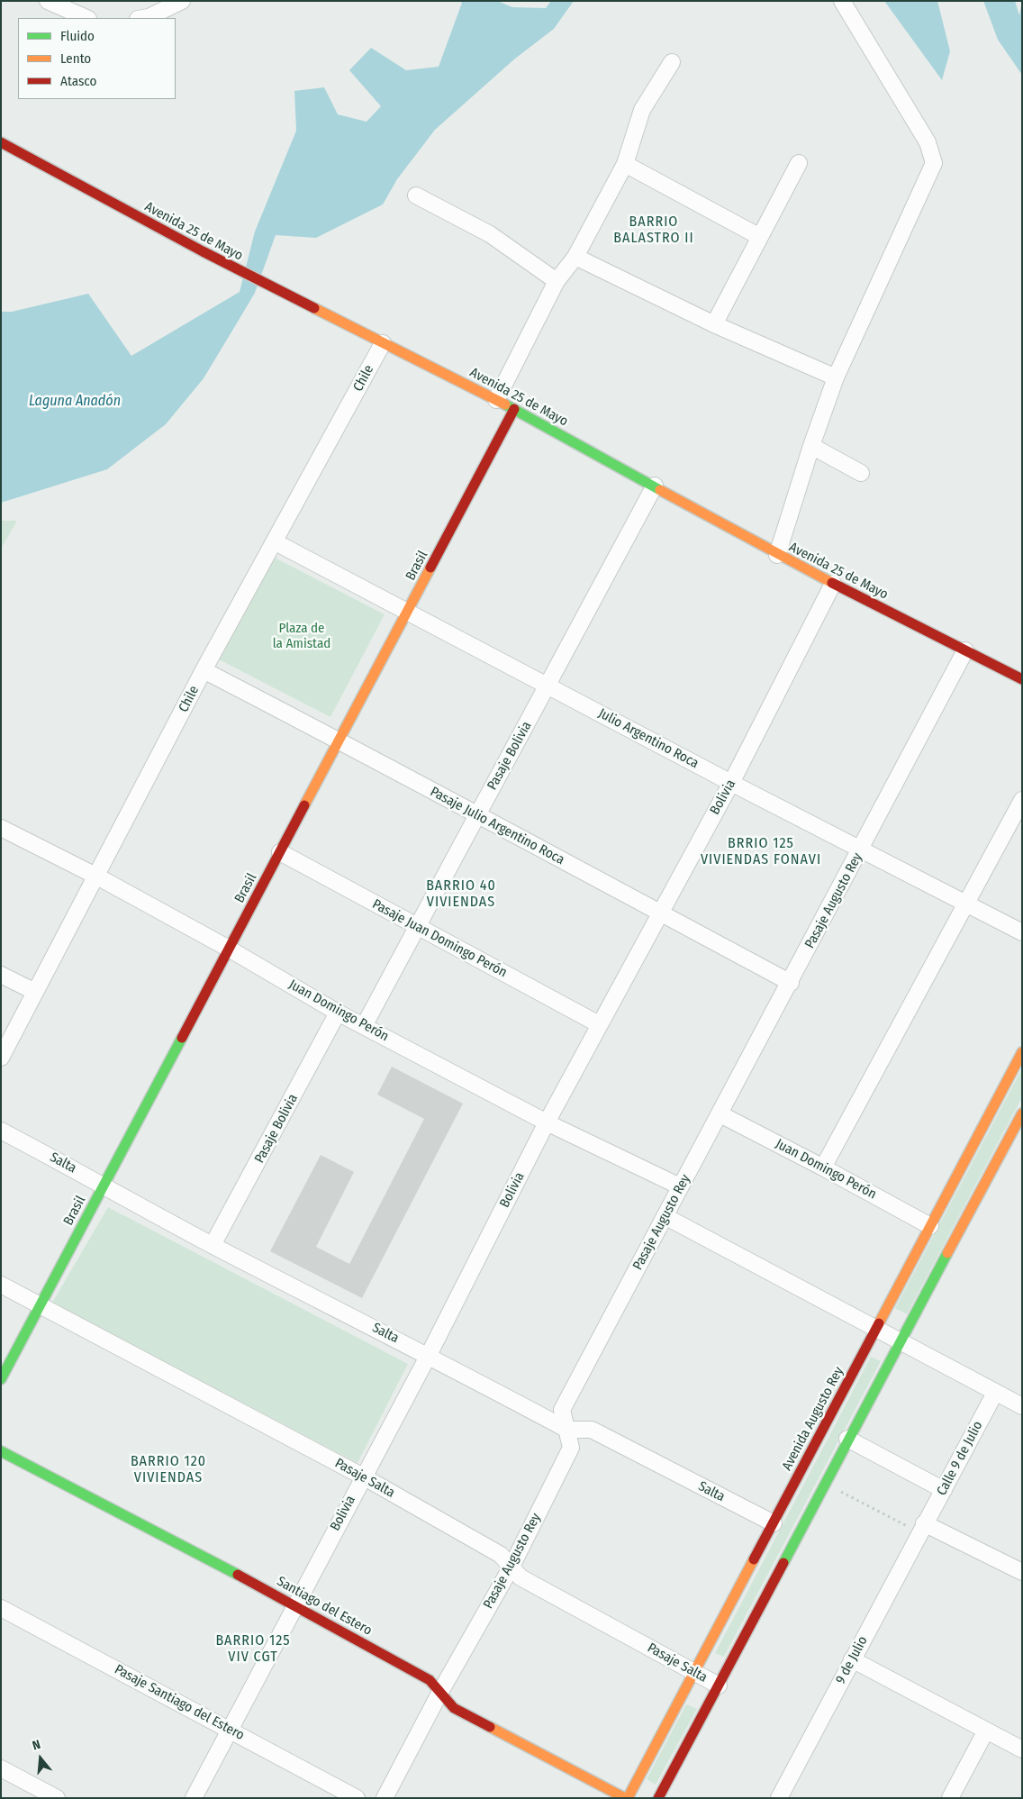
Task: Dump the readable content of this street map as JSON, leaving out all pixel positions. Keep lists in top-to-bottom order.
{
  "streets": {
    "main road": [
      "Avenida 25 de Mayo",
      "Brasil",
      "Avenida Augusto Rey",
      "Santiago del Estero"
    ],
    "street": [
      "Chile",
      "Julio Argentino Roca",
      "Pasaje Bolivia",
      "Bolivia",
      "Pasaje Julio Argentino Roca",
      "Pasaje Augusto Rey",
      "Pasaje Juan Domingo Perón",
      "Juan Domingo Perón",
      "Salta",
      "Calle 9 de Julio",
      "Pasaje Salta",
      "9 de Julio",
      "Pasaje Santiago del Estero"
    ]
  },
  "crossings": [
    ["Avenida 25 de Mayo", "Chile"],
    ["Avenida 25 de Mayo", "Brasil"],
    ["Avenida 25 de Mayo", "Pasaje Bolivia"],
    ["Avenida 25 de Mayo", "Bolivia"],
    ["Avenida 25 de Mayo", "Pasaje Augusto Rey"],
    ["Chile", "Julio Argentino Roca"],
    ["Chile", "Pasaje Julio Argentino Roca"],
    ["Chile", "Juan Domingo Perón"],
    ["Brasil", "Julio Argentino Roca"],
    ["Brasil", "Pasaje Julio Argentino Roca"],
    ["Brasil", "Pasaje Juan Domingo Perón"],
    ["Brasil", "Juan Domingo Perón"],
    ["Brasil", "Salta"],
    ["Brasil", "Pasaje Salta"],
    ["Julio Argentino Roca", "Pasaje Bolivia"],
    ["Julio Argentino Roca", "Bolivia"],
    ["Julio Argentino Roca", "Pasaje Augusto Rey"],
    ["Pasaje Bolivia", "Pasaje Julio Argentino Roca"],
    ["Pasaje Bolivia", "Pasaje Juan Domingo Perón"],
    ["Pasaje Bolivia", "Juan Domingo Perón"],
    ["Pasaje Bolivia", "Salta"],
    ["Bolivia", "Pasaje Julio Argentino Roca"],
    ["Bolivia", "Pasaje Juan Domingo Perón"],
    ["Bolivia", "Juan Domingo Perón"],
    ["Bolivia", "Salta"],
    ["Bolivia", "Pasaje Salta"],
    ["Bolivia", "Santiago del Estero"],
    ["Bolivia", "Pasaje Santiago del Estero"],
    ["Pasaje Julio Argentino Roca", "Pasaje Augusto Rey"],
    ["Pasaje Augusto Rey", "Juan Domingo Perón"],
    ["Pasaje Augusto Rey", "Salta"],
    ["Pasaje Augusto Rey", "Pasaje Salta"],
    ["Pasaje Augusto Rey", "Santiago del Estero"],
    ["Juan Domingo Perón", "Avenida Augusto Rey"],
    ["Salta", "Avenida Augusto Rey"],
    ["Avenida Augusto Rey", "Pasaje Salta"],
    ["Avenida Augusto Rey", "Santiago del Estero"],
    ["Calle 9 de Julio", "9 de Julio"]
  ],
  "districts": [
    "BARRIO BALASTRO II",
    "BRRIO 125 VIVIENDAS FONAVI",
    "BARRIO 40 VIVIENDAS",
    "BARRIO 120 VIVIENDAS",
    "BARRIO 125 VIV CGT"
  ],
  "water": ["Laguna Anadón"],
  "parks": ["Plaza de la Amistad"],
  "legend": ["Fluido", "Lento", "Atasco"],
  "north": "top"
}
